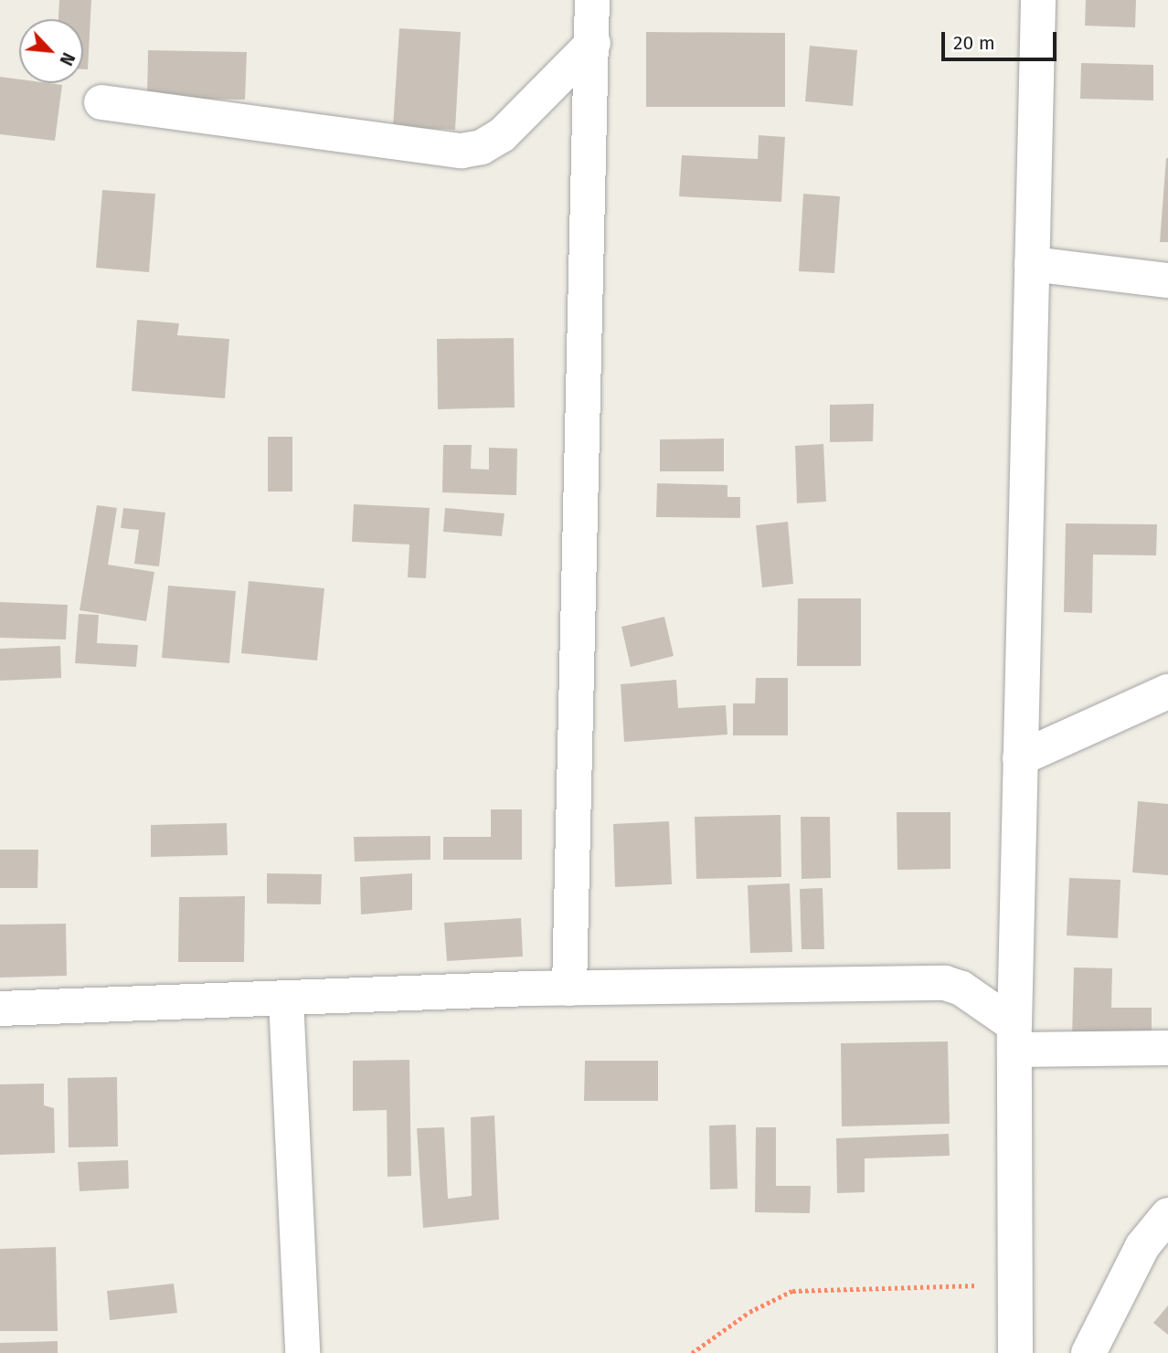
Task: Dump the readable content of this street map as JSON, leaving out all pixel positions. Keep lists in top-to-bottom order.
{
  "scale_bar": "20 m",
  "north": "bottom right"
}
